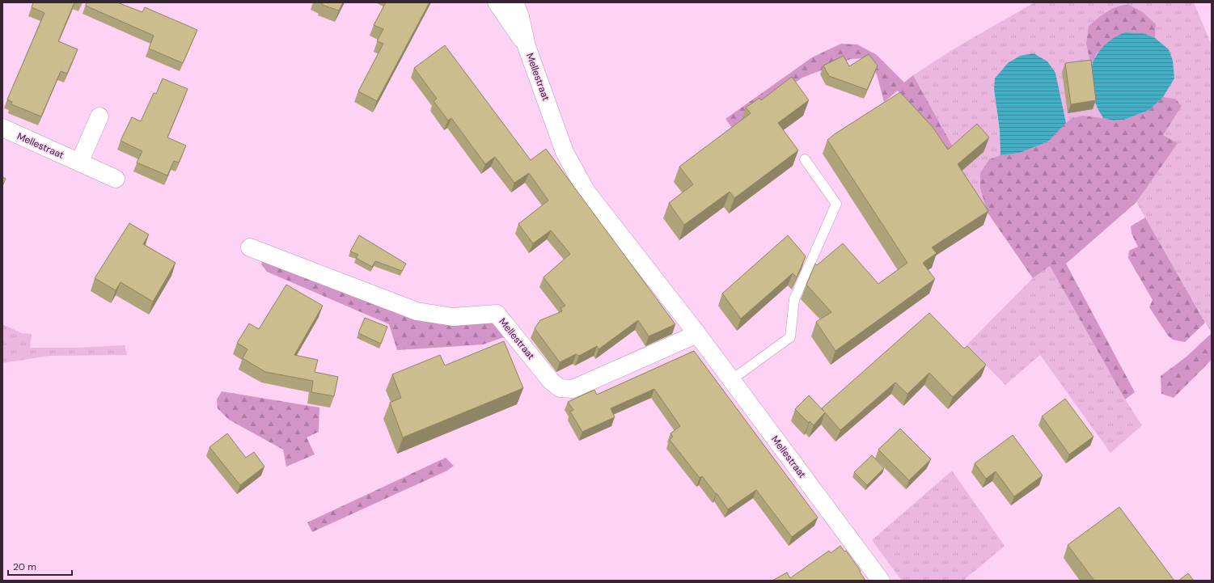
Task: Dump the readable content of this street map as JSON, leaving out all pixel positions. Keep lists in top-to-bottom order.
{
  "streets": {
    "street": ["Mellestraat"]
  },
  "scale_bar": "20 m"
}
